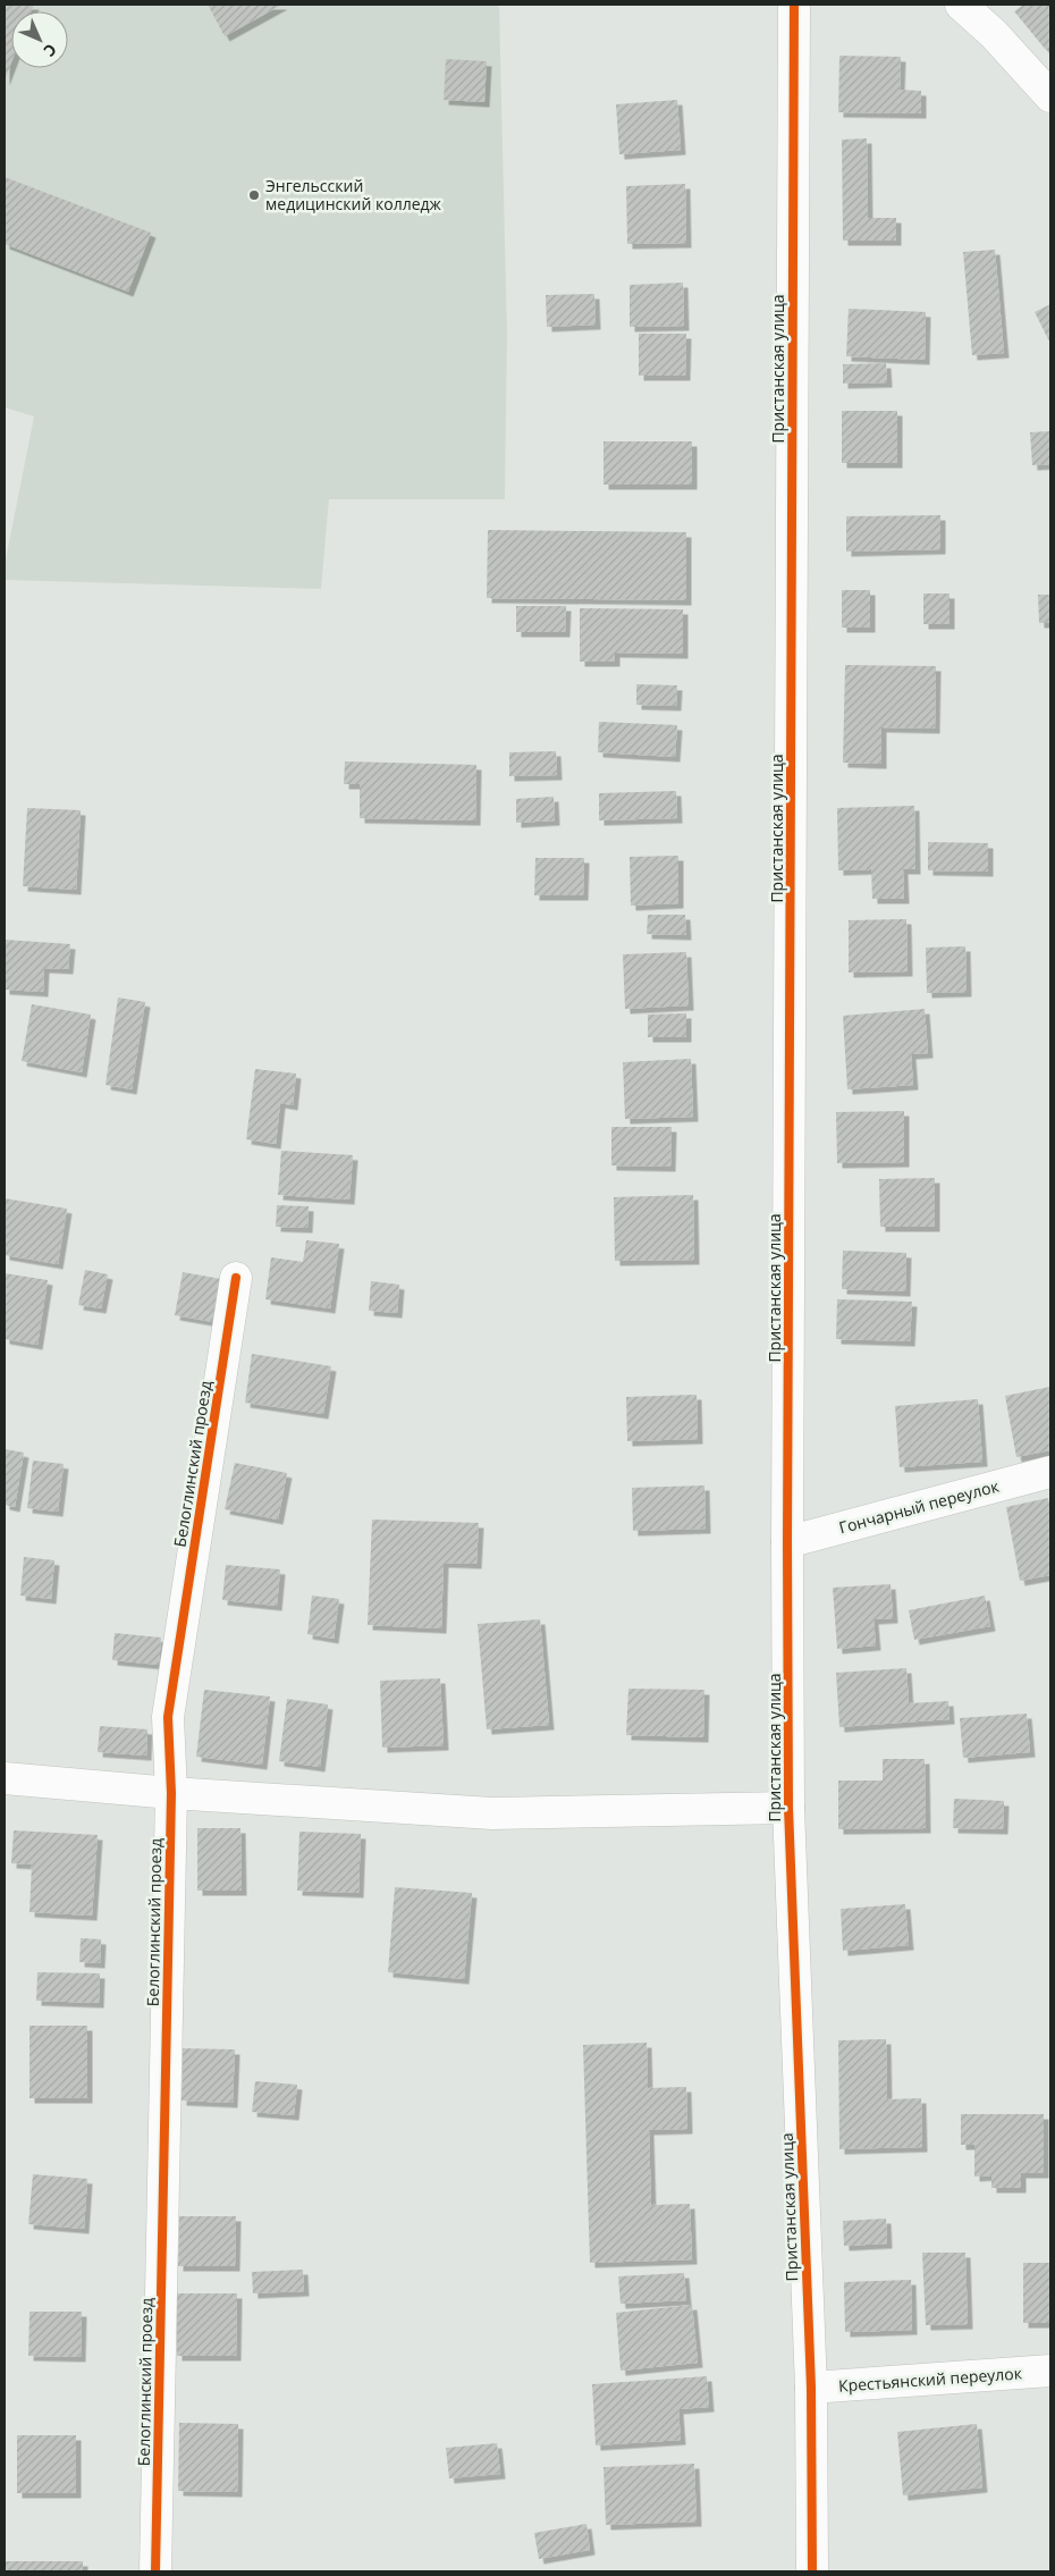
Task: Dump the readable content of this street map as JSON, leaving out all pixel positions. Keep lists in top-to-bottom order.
{
  "streets": {
    "street": [
      "Пристанская улица",
      "Белоглинский проезд",
      "Гончарный переулок",
      "Крестьянский переулок"
    ]
  },
  "crossings": [
    ["Пристанская улица", "Гончарный переулок"],
    ["Пристанская улица", "Крестьянский переулок"]
  ],
  "places": ["Энгельсский медицинский колледж"],
  "north": "bottom right"
}
